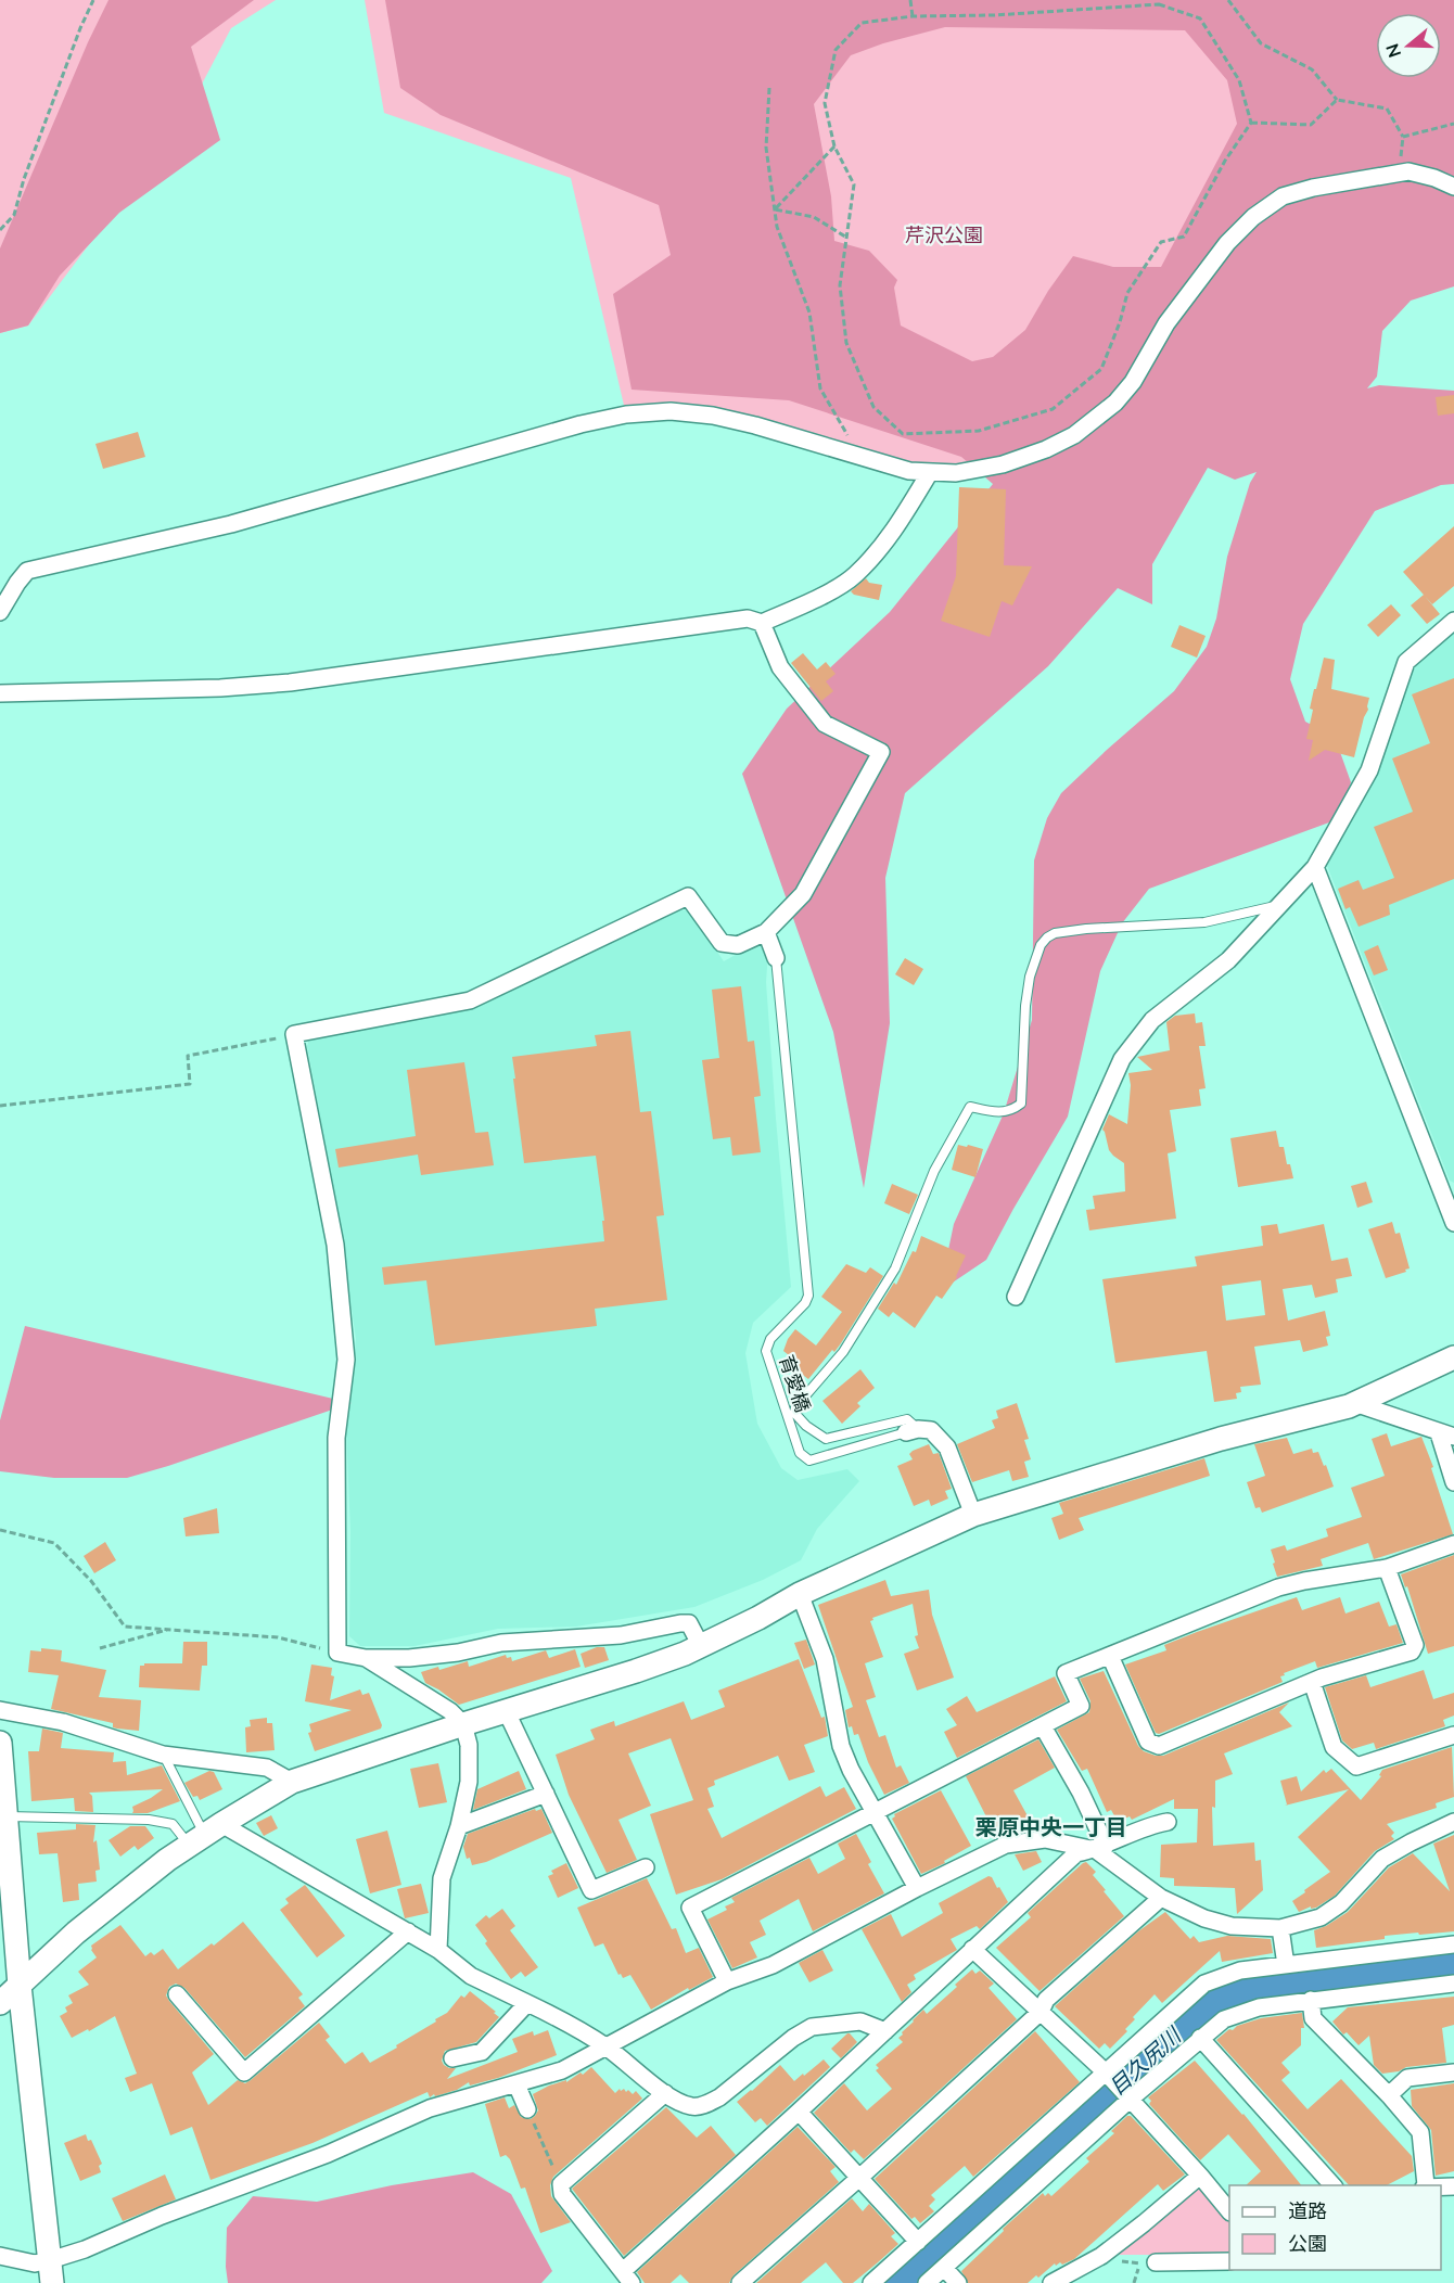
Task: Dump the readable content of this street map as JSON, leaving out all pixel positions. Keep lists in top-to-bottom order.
{
  "streets": {
    "lane": ["育愛橋"]
  },
  "districts": ["栗原中央一丁目"],
  "water": ["目久尻川"],
  "parks": ["芹沢公園"],
  "legend": ["道路", "公園"],
  "north": "left"
}
